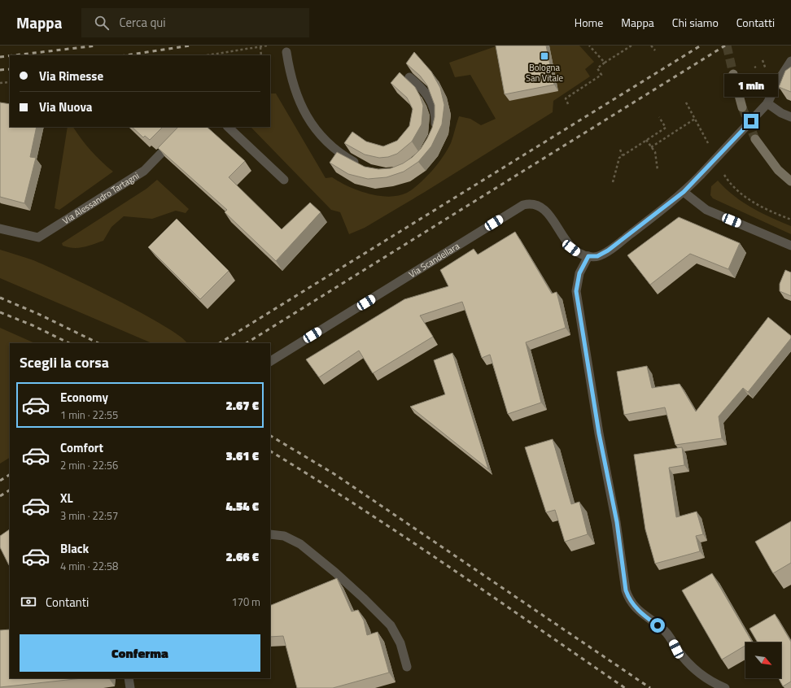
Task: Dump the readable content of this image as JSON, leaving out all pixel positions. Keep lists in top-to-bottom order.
{
  "streets": {
    "street": ["Via Alessandro Tartagni", "Via Scandellara"]
  },
  "places": {
    "transit": ["Bologna San Vitale"]
  },
  "north": "bottom right",
  "page": {
    "header": "Mappa",
    "search": "Cerca qui",
    "nav": [
      "Home",
      "Mappa",
      "Chi siamo",
      "Contatti"
    ],
    "banner": ["Via Rimesse", "Via Nuova"],
    "bubble": "1 min",
    "heading": "Scegli la corsa",
    "list": [
      {
        "name": "Economy",
        "note": "1 min · 22:55",
        "value": "2.67 €"
      },
      {
        "name": "Comfort",
        "note": "2 min · 22:56",
        "value": "3.61 €"
      },
      {
        "name": "XL",
        "note": "3 min · 22:57",
        "value": "4.54 €"
      },
      {
        "name": "Black",
        "note": "4 min · 22:58",
        "value": "2.66 €"
      }
    ],
    "pay": ["Contanti", "170 m"],
    "buttons": "Conferma"
  }
}
